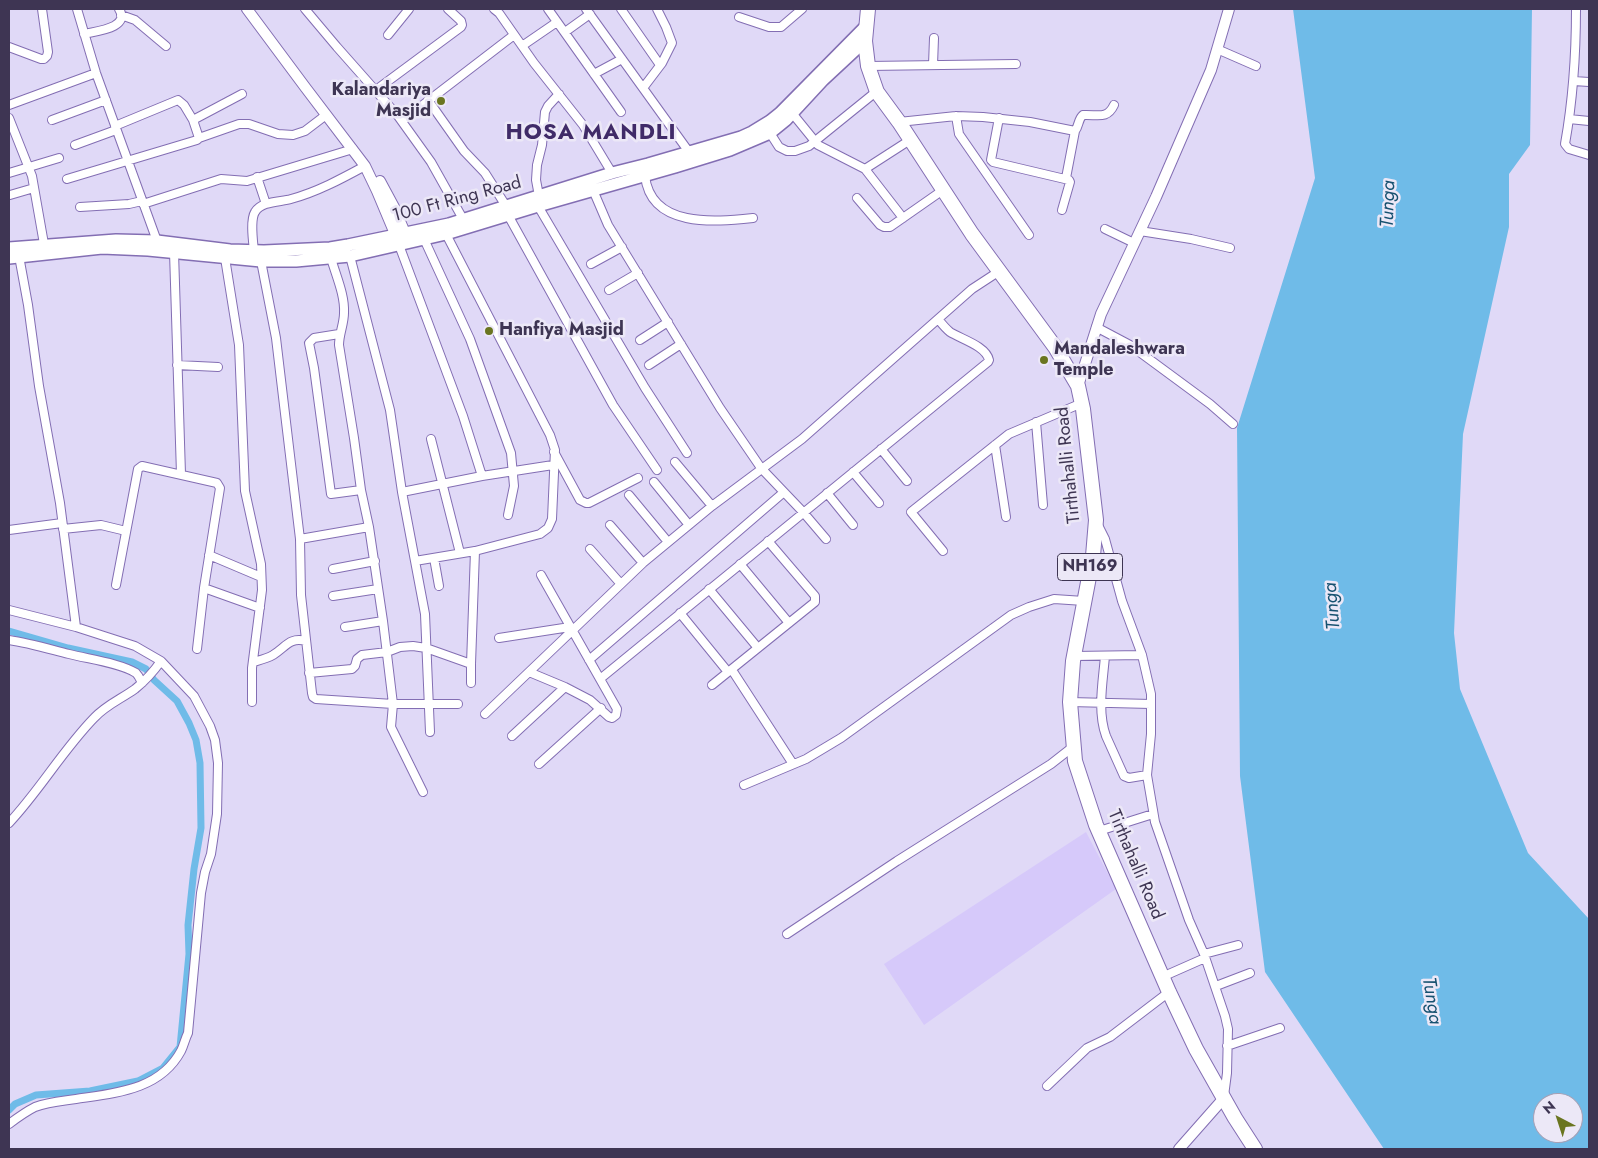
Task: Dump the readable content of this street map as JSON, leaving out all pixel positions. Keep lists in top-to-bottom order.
{
  "streets": {
    "highway": ["Tirthahalli Road", "NH169"],
    "main road": ["100 Ft Ring Road"]
  },
  "crossings": [
    ["100 Ft Ring Road", "Tirthahalli Road"]
  ],
  "districts": ["HOSA MANDLI"],
  "water": ["Tunga"],
  "places": ["Kalandariya Masjid", "Hanfiya Masjid", "Mandaleshwara Temple"],
  "north": "top left"
}
